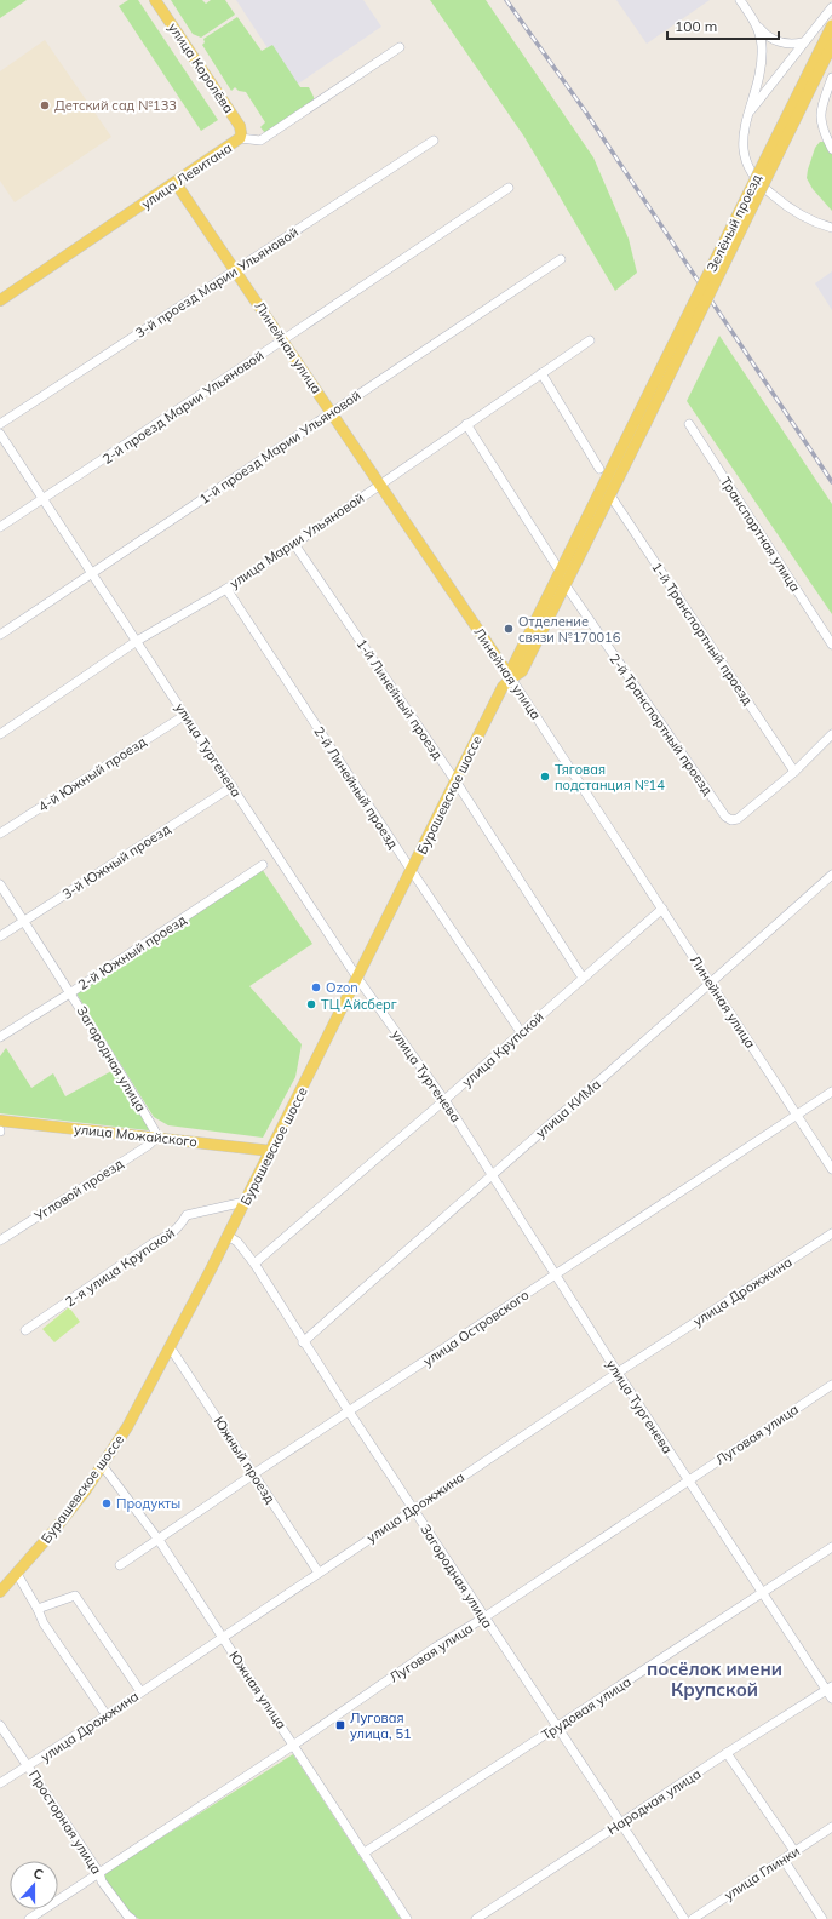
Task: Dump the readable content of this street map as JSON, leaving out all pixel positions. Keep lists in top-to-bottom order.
{
  "streets": {
    "main road": [
      "улица Королёва",
      "улица Левитана",
      "Зелёный проезд",
      "Линейная улица",
      "Бурашевское шоссе",
      "улица Можайского"
    ],
    "street": [
      "3-й проезд Марии Ульяновой",
      "2-й проезд Марии Ульяновой",
      "1-й проезд Марии Ульяновой",
      "Транспортная улица",
      "улица Марии Ульяновой",
      "1-й Транспортный проезд",
      "1-й Линейный проезд",
      "2-й Транспортный проезд",
      "улица Тургенева",
      "4-й Южный проезд",
      "2-й Линейный проезд",
      "3-й Южный проезд",
      "2-й Южный проезд",
      "улица Крупской",
      "Загородная улица",
      "улица КИМа",
      "Угловой проезд",
      "2-я улица Крупской",
      "улица Дрожжина",
      "улица Островского",
      "Луговая улица",
      "Южный проезд",
      "Южная улица",
      "Трудовая улица",
      "Народная улица",
      "Просторная улица",
      "улица Глинки"
    ]
  },
  "crossings": [
    ["улица Королёва", "улица Левитана"],
    ["улица Левитана", "Линейная улица"],
    ["Зелёный проезд", "Бурашевское шоссе"],
    ["3-й проезд Марии Ульяновой", "Линейная улица"],
    ["Линейная улица", "2-й проезд Марии Ульяновой"],
    ["Линейная улица", "1-й проезд Марии Ульяновой"],
    ["Линейная улица", "улица Марии Ульяновой"],
    ["Линейная улица", "Бурашевское шоссе"],
    ["Линейная улица", "улица Крупской"],
    ["Линейная улица", "улица КИМа"],
    ["Линейная улица", "улица Островского"],
    ["2-й проезд Марии Ульяновой", "улица Тургенева"],
    ["1-й проезд Марии Ульяновой", "улица Тургенева"],
    ["улица Марии Ульяновой", "1-й Линейный проезд"],
    ["улица Марии Ульяновой", "улица Тургенева"],
    ["улица Марии Ульяновой", "2-й Линейный проезд"],
    ["1-й Транспортный проезд", "2-й Транспортный проезд"],
    ["1-й Транспортный проезд", "Бурашевское шоссе"],
    ["1-й Линейный проезд", "Бурашевское шоссе"],
    ["1-й Линейный проезд", "улица Крупской"],
    ["2-й Транспортный проезд", "Бурашевское шоссе"],
    ["улица Тургенева", "4-й Южный проезд"],
    ["улица Тургенева", "Бурашевское шоссе"],
    ["улица Тургенева", "3-й Южный проезд"],
    ["улица Тургенева", "улица Крупской"],
    ["улица Тургенева", "улица КИМа"],
    ["улица Тургенева", "улица Дрожжина"],
    ["улица Тургенева", "улица Островского"],
    ["улица Тургенева", "Луговая улица"],
    ["улица Тургенева", "Трудовая улица"],
    ["улица Тургенева", "Народная улица"],
    ["2-й Линейный проезд", "Бурашевское шоссе"],
    ["2-й Линейный проезд", "улица Крупской"],
    ["Бурашевское шоссе", "Загородная улица"],
    ["Бурашевское шоссе", "улица Можайского"],
    ["Бурашевское шоссе", "2-я улица Крупской"],
    ["Бурашевское шоссе", "Южный проезд"],
    ["Бурашевское шоссе", "Южная улица"],
    ["3-й Южный проезд", "Загородная улица"],
    ["2-й Южный проезд", "Загородная улица"],
    ["улица Крупской", "Загородная улица"],
    ["Загородная улица", "улица КИМа"],
    ["Загородная улица", "улица Можайского"],
    ["Загородная улица", "Угловой проезд"],
    ["Загородная улица", "улица Дрожжина"],
    ["Загородная улица", "улица Островского"],
    ["Загородная улица", "Луговая улица"],
    ["Загородная улица", "Трудовая улица"],
    ["Загородная улица", "Народная улица"],
    ["улица Можайского", "Угловой проезд"],
    ["улица Дрожжина", "Южный проезд"],
    ["улица Дрожжина", "Южная улица"],
    ["улица Дрожжина", "Просторная улица"],
    ["улица Островского", "Южный проезд"],
    ["улица Островского", "Южная улица"],
    ["Луговая улица", "Южная улица"],
    ["Луговая улица", "Просторная улица"],
    ["Южная улица", "Трудовая улица"]
  ],
  "districts": ["посёлок имени Крупской"],
  "places": {
    "other": [
      "Детский сад №133",
      "Отделение связи №170016",
      "Тяговая подстанция №14",
      "Ozon",
      "ТЦ Айсберг",
      "Продукты"
    ],
    "transit": ["Луговая улица, 51"]
  },
  "scale_bar": "100 m",
  "north": "top"
}
